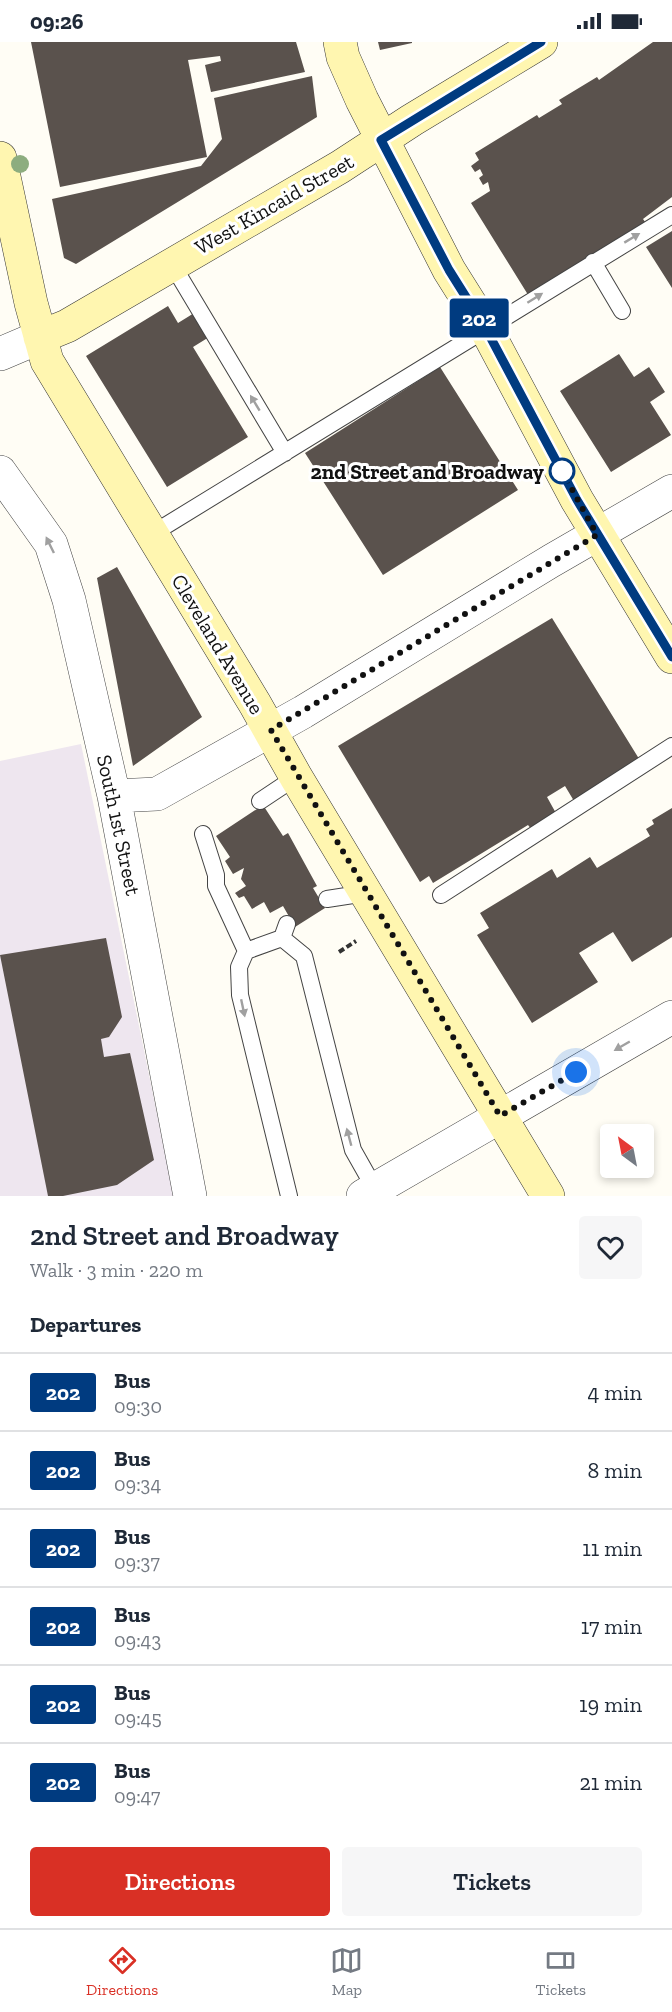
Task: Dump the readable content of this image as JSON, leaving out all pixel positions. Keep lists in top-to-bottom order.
{
  "streets": {
    "street": ["West Kincaid Street", "Cleveland Avenue", "South 1st Street"]
  },
  "crossings": [
    ["West Kincaid Street", "Cleveland Avenue"]
  ],
  "one_way": ["South 1st Street"],
  "places": ["2nd Street and Broadway"],
  "lines": ["bus line 202"],
  "north": "top left",
  "page": {
    "status": "09:26",
    "on_map": "202",
    "heading": [
      ["2nd Street and Broadway", "Walk · 3 min · 220 m"],
      "Departures"
    ],
    "list": [
      {
        "mark": "202",
        "name": "Bus",
        "note": "09:30",
        "value": "4 min"
      },
      {
        "mark": "202",
        "name": "Bus",
        "note": "09:34",
        "value": "8 min"
      },
      {
        "mark": "202",
        "name": "Bus",
        "note": "09:37",
        "value": "11 min"
      },
      {
        "mark": "202",
        "name": "Bus",
        "note": "09:43",
        "value": "17 min"
      },
      {
        "mark": "202",
        "name": "Bus",
        "note": "09:45",
        "value": "19 min"
      },
      {
        "mark": "202",
        "name": "Bus",
        "note": "09:47",
        "value": "21 min"
      }
    ],
    "buttons": ["Directions", "Tickets"],
    "tabs": ["Directions", "Map", "Tickets"]
  }
}
